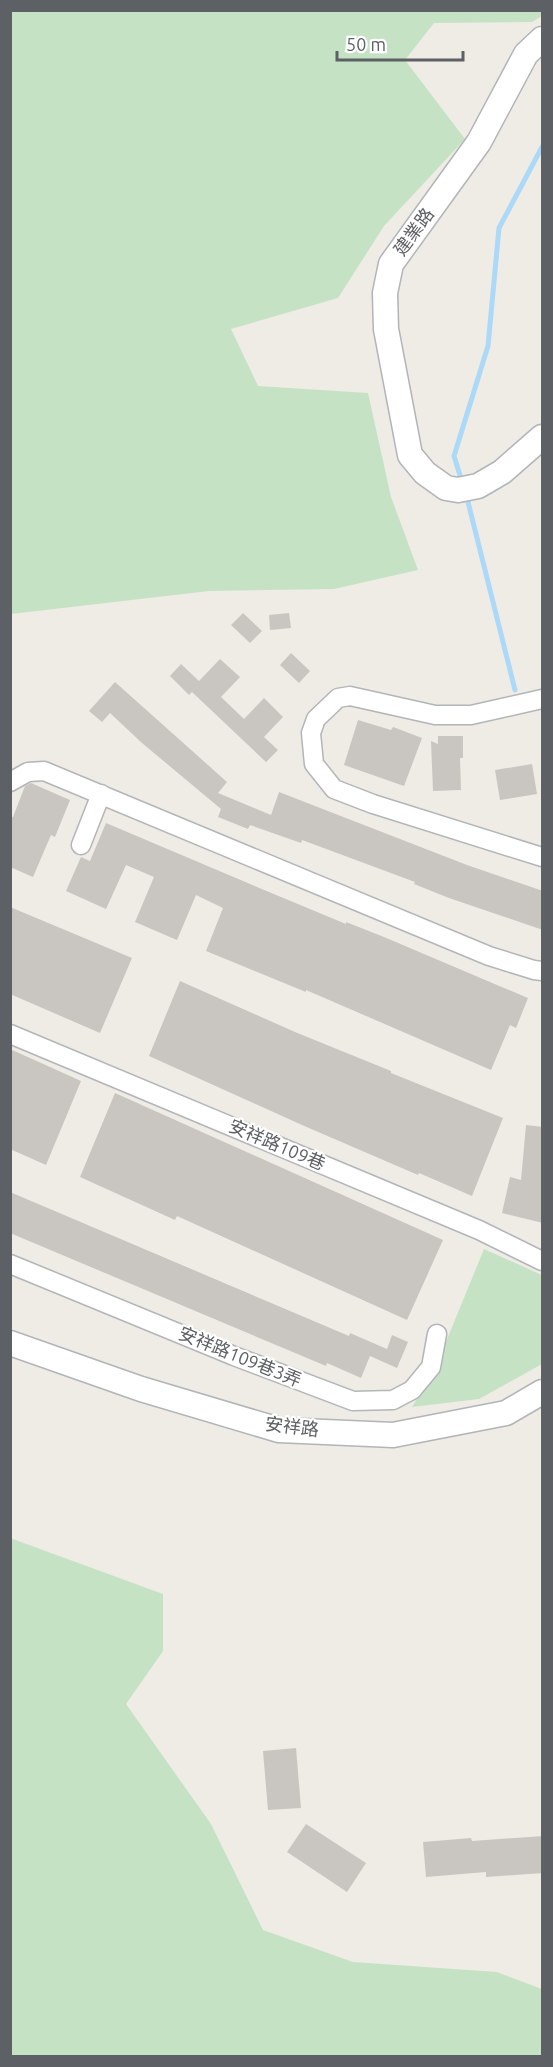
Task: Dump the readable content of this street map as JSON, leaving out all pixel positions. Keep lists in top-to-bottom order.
{
  "streets": {
    "street": [
      "建業路",
      "安祥路109巷",
      "安祥路109巷3弄",
      "安祥路"
    ]
  },
  "scale_bar": "50 m"
}
